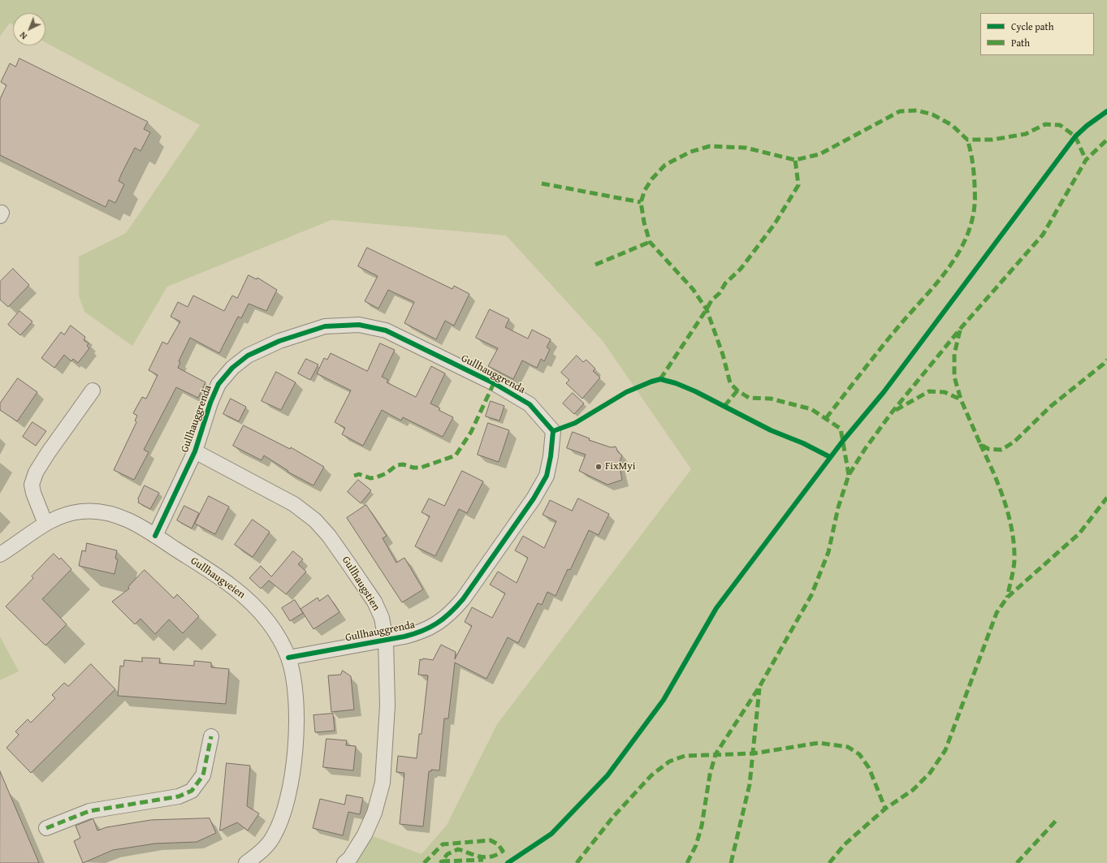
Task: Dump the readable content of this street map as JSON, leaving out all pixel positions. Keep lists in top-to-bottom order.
{
  "streets": {
    "street": ["Gullhauggrenda", "Gullhaugveien", "Gullhaugstien"]
  },
  "crossings": [
    ["Gullhauggrenda", "Gullhaugveien"],
    ["Gullhauggrenda", "Gullhaugstien"]
  ],
  "places": ["FixMyi"],
  "legend": ["Cycle path", "Path"],
  "north": "bottom left"
}
